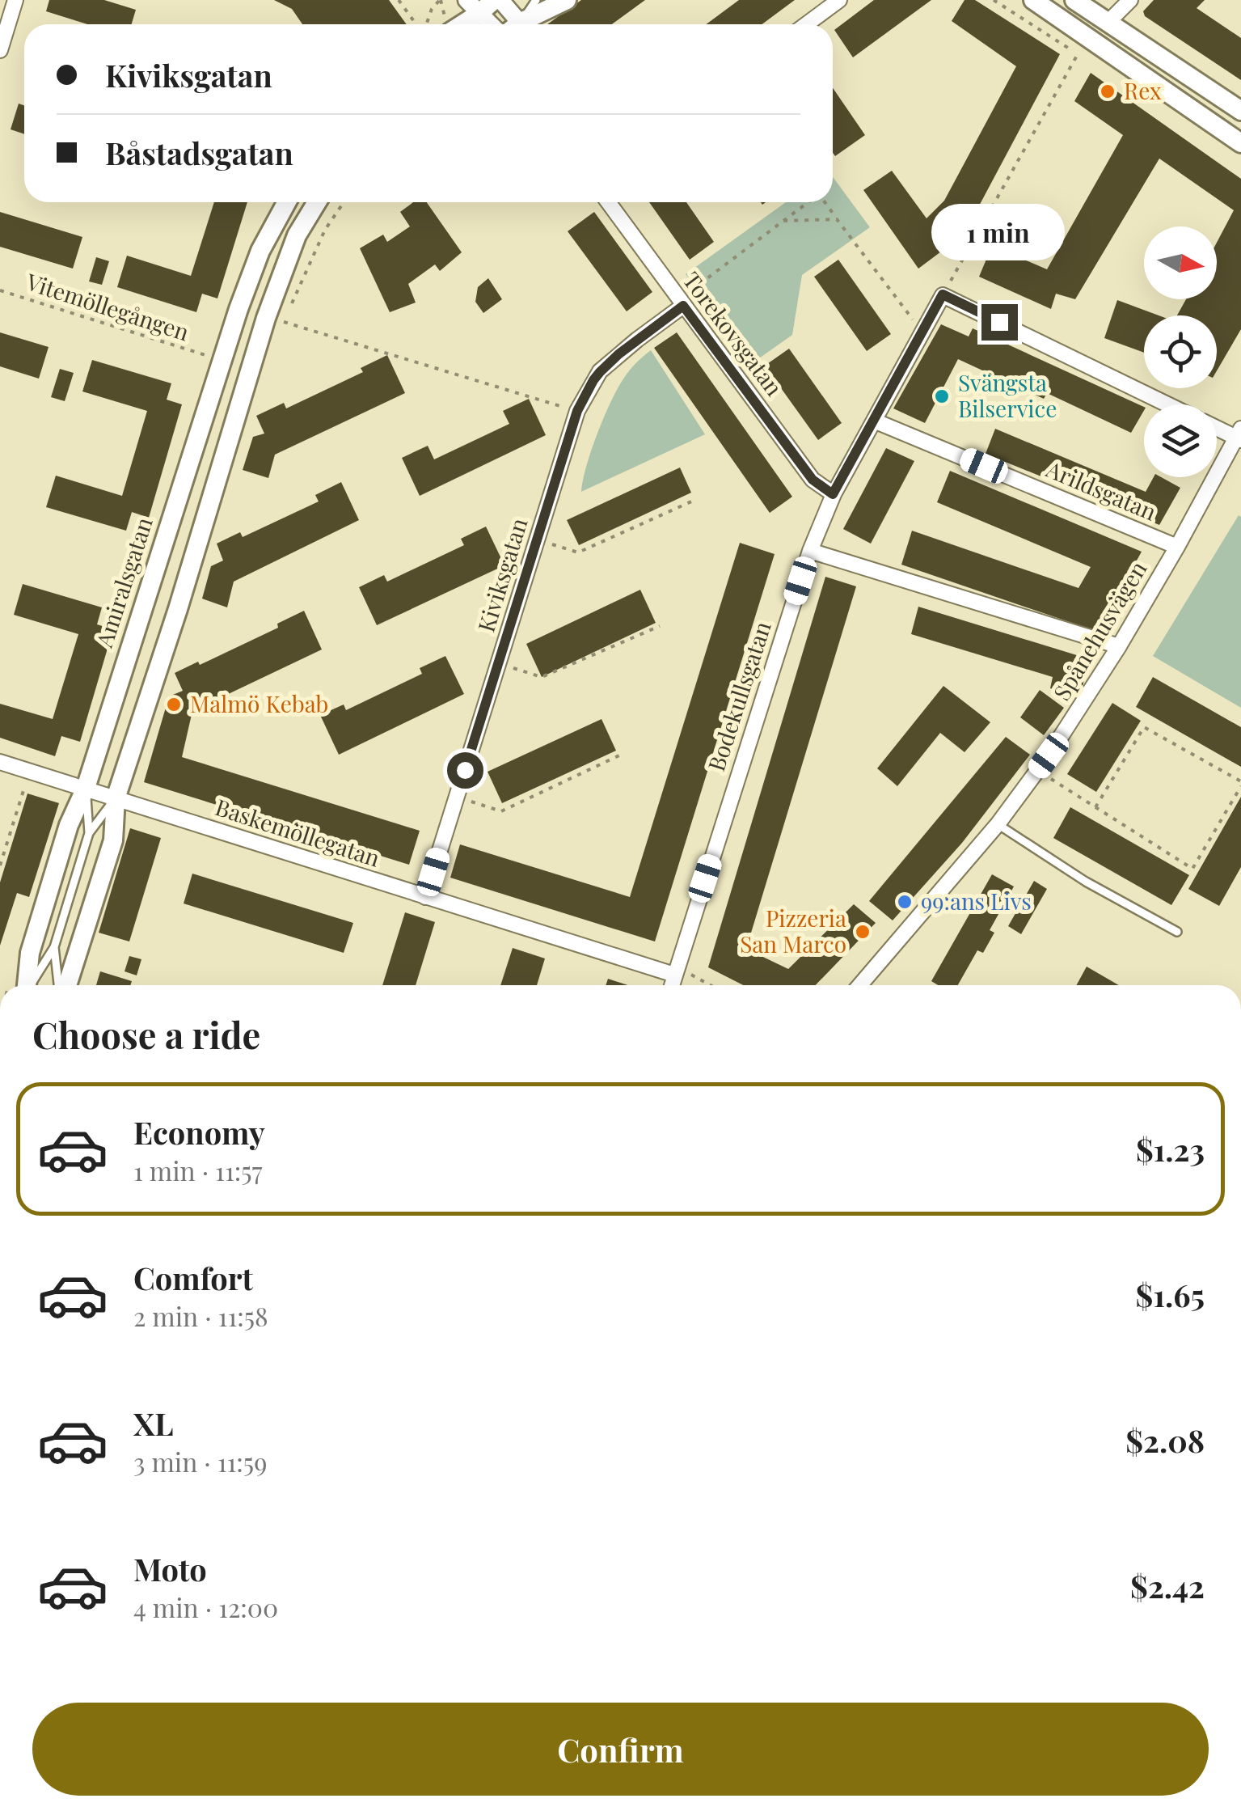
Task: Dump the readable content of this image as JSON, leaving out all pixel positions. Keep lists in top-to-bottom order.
{
  "streets": {
    "main road": ["Amiralsgatan"],
    "street": [
      "Torekovsgatan",
      "Arildsgatan",
      "Kiviksgatan",
      "Spånehusvägen",
      "Bodekullsgatan",
      "Baskemöllegatan"
    ],
    "path": ["Vitemöllegången"]
  },
  "crossings": [
    ["Torekovsgatan", "Kiviksgatan"],
    ["Torekovsgatan", "Bodekullsgatan"],
    ["Arildsgatan", "Spånehusvägen"],
    ["Arildsgatan", "Bodekullsgatan"],
    ["Kiviksgatan", "Baskemöllegatan"],
    ["Amiralsgatan", "Baskemöllegatan"],
    ["Bodekullsgatan", "Baskemöllegatan"]
  ],
  "places": [
    "Rex",
    "Svängsta Bilservice",
    "Malmö Kebab",
    "99:ans Livs",
    "Pizzeria San Marco"
  ],
  "north": "right",
  "page": {
    "banner": ["Kiviksgatan", "Båstadsgatan"],
    "bubble": "1 min",
    "heading": "Choose a ride",
    "list": [
      {
        "name": "Economy",
        "note": "1 min · 11:57",
        "value": "$1.23"
      },
      {
        "name": "Comfort",
        "note": "2 min · 11:58",
        "value": "$1.65"
      },
      {
        "name": "XL",
        "note": "3 min · 11:59",
        "value": "$2.08"
      },
      {
        "name": "Moto",
        "note": "4 min · 12:00",
        "value": "$2.42"
      }
    ],
    "buttons": "Confirm"
  }
}
